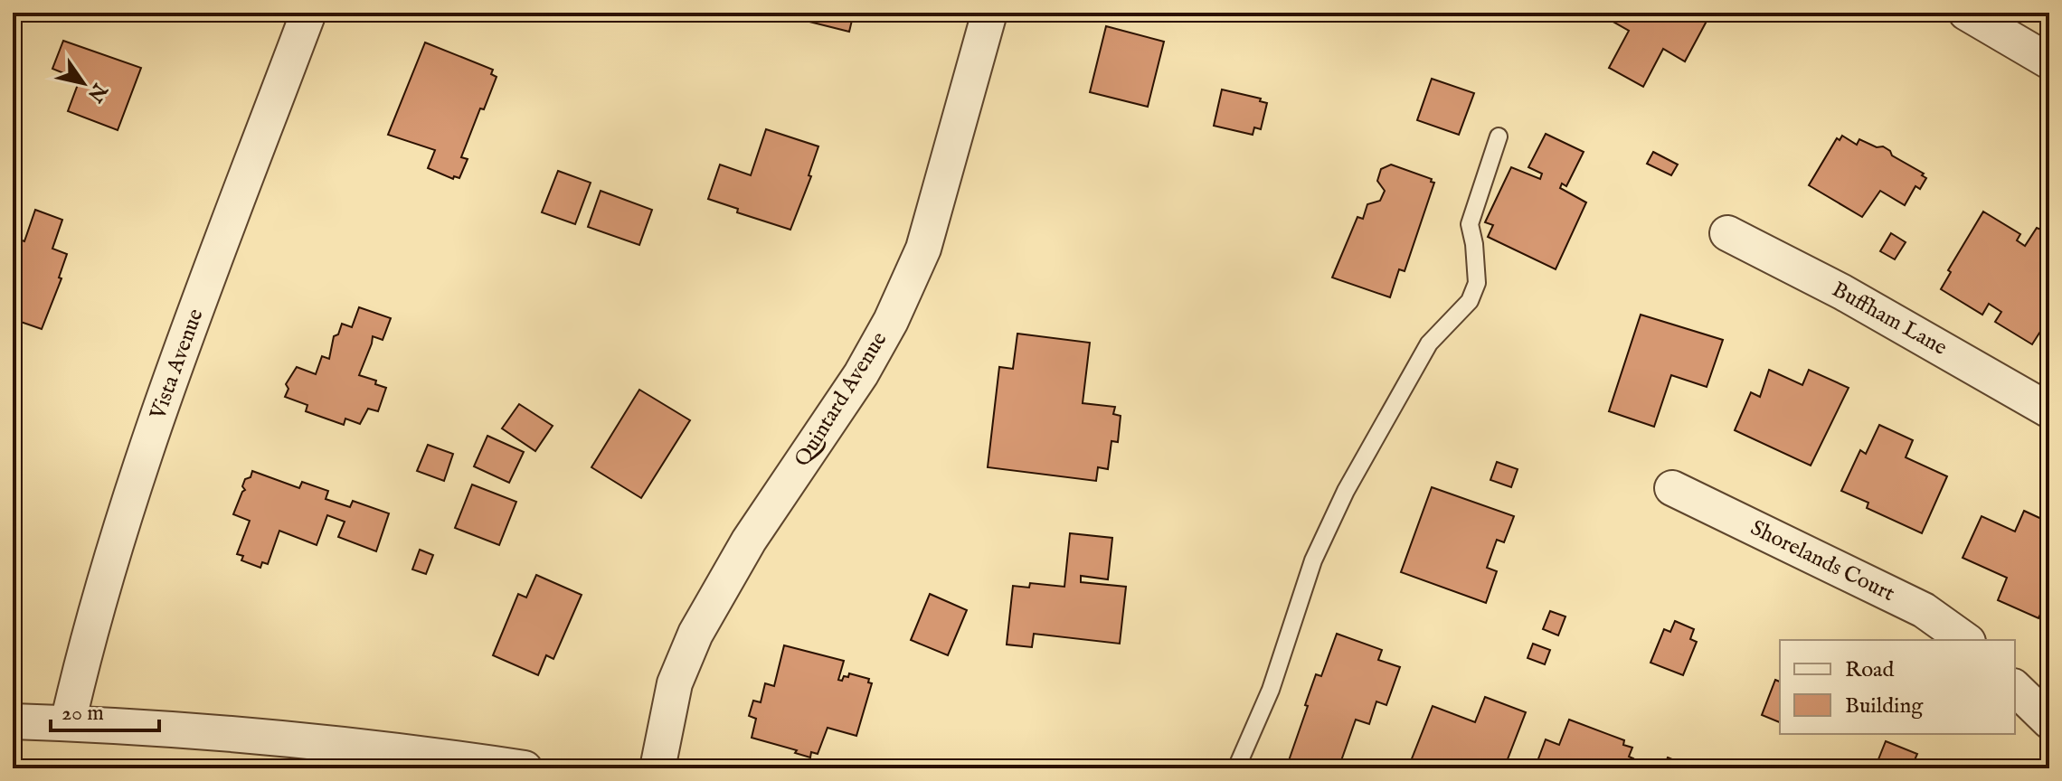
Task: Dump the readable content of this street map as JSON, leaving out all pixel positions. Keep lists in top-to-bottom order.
{
  "streets": {
    "street": [
      "Buffham Lane",
      "Vista Avenue",
      "Quintard Avenue",
      "Shorelands Court"
    ]
  },
  "legend": ["Road", "Building"],
  "scale_bar": "20 m",
  "north": "bottom right"
}
